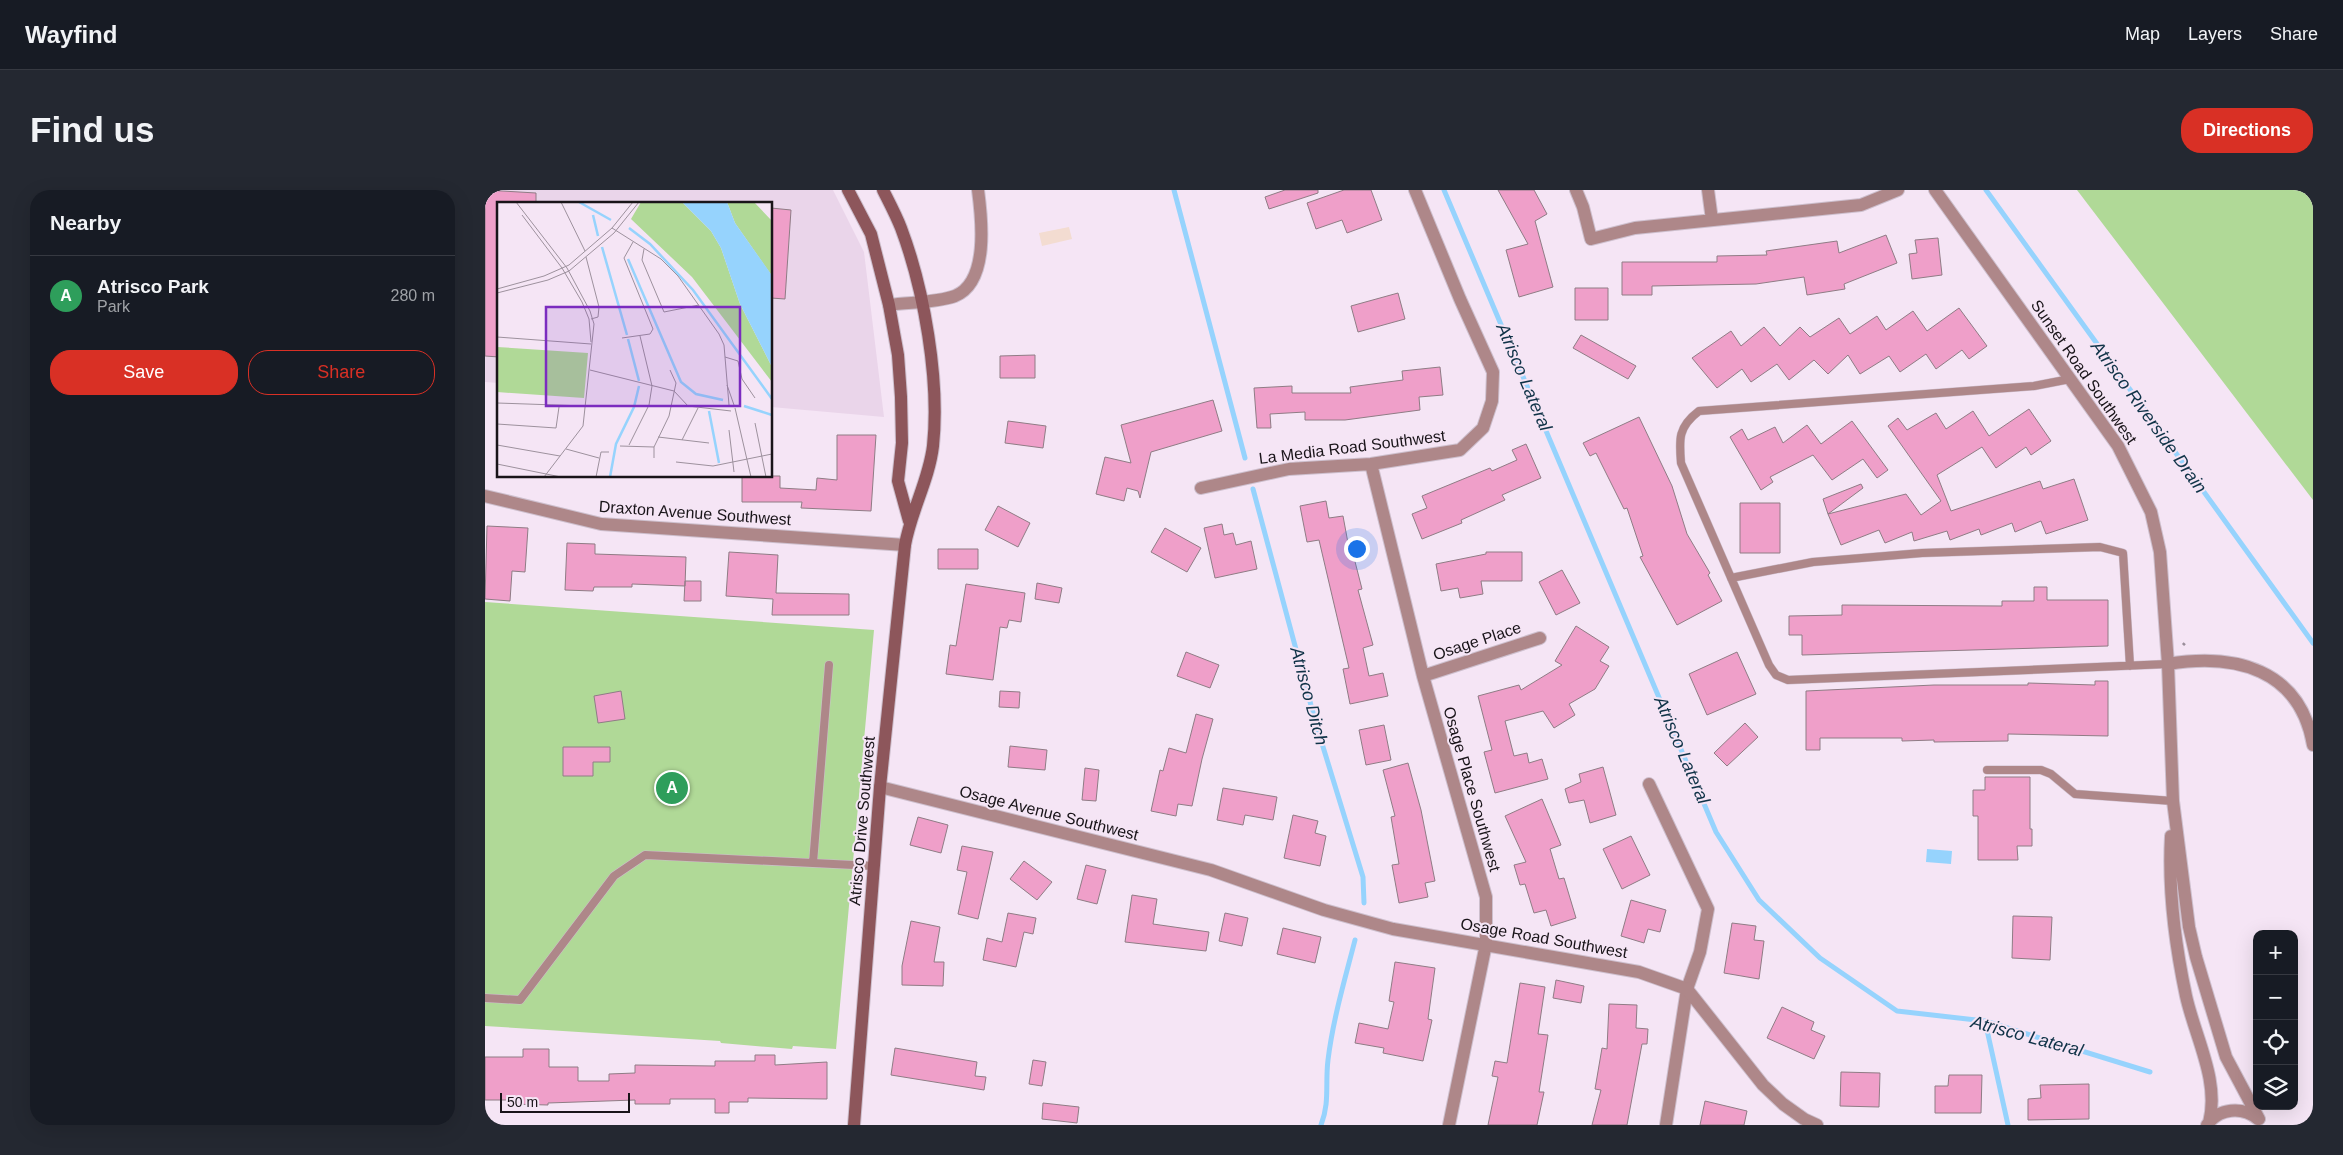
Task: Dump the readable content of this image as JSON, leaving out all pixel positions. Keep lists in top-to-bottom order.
{
  "streets": {
    "main road": ["Atrisco Drive Southwest"],
    "street": [
      "Sunset Road Southwest",
      "La Media Road Southwest",
      "Draxton Avenue Southwest",
      "Osage Place",
      "Osage Place Southwest",
      "Osage Avenue Southwest",
      "Osage Road Southwest"
    ]
  },
  "crossings": [
    ["La Media Road Southwest", "Osage Place Southwest"],
    ["Draxton Avenue Southwest", "Atrisco Drive Southwest"],
    ["Osage Place", "Osage Place Southwest"],
    ["Osage Place Southwest", "Osage Road Southwest"],
    ["Osage Avenue Southwest", "Atrisco Drive Southwest"],
    ["Osage Avenue Southwest", "Osage Road Southwest"]
  ],
  "water": ["Atrisco Lateral", "Atrisco Riverside Drain", "Atrisco Ditch"],
  "scale_bar": "50 m",
  "page": {
    "header": "Wayfind",
    "nav": ["Map", "Layers", "Share"],
    "buttons": [
      "Directions",
      ["Save", "Share"]
    ],
    "title": "Find us",
    "heading": "Nearby",
    "list": [
      {
        "mark": "A",
        "name": "Atrisco Park",
        "note": "Park",
        "value": "280 m"
      }
    ],
    "pins": "A",
    "map_buttons": ["+", "−"],
    "scale": "50 m"
  }
}
